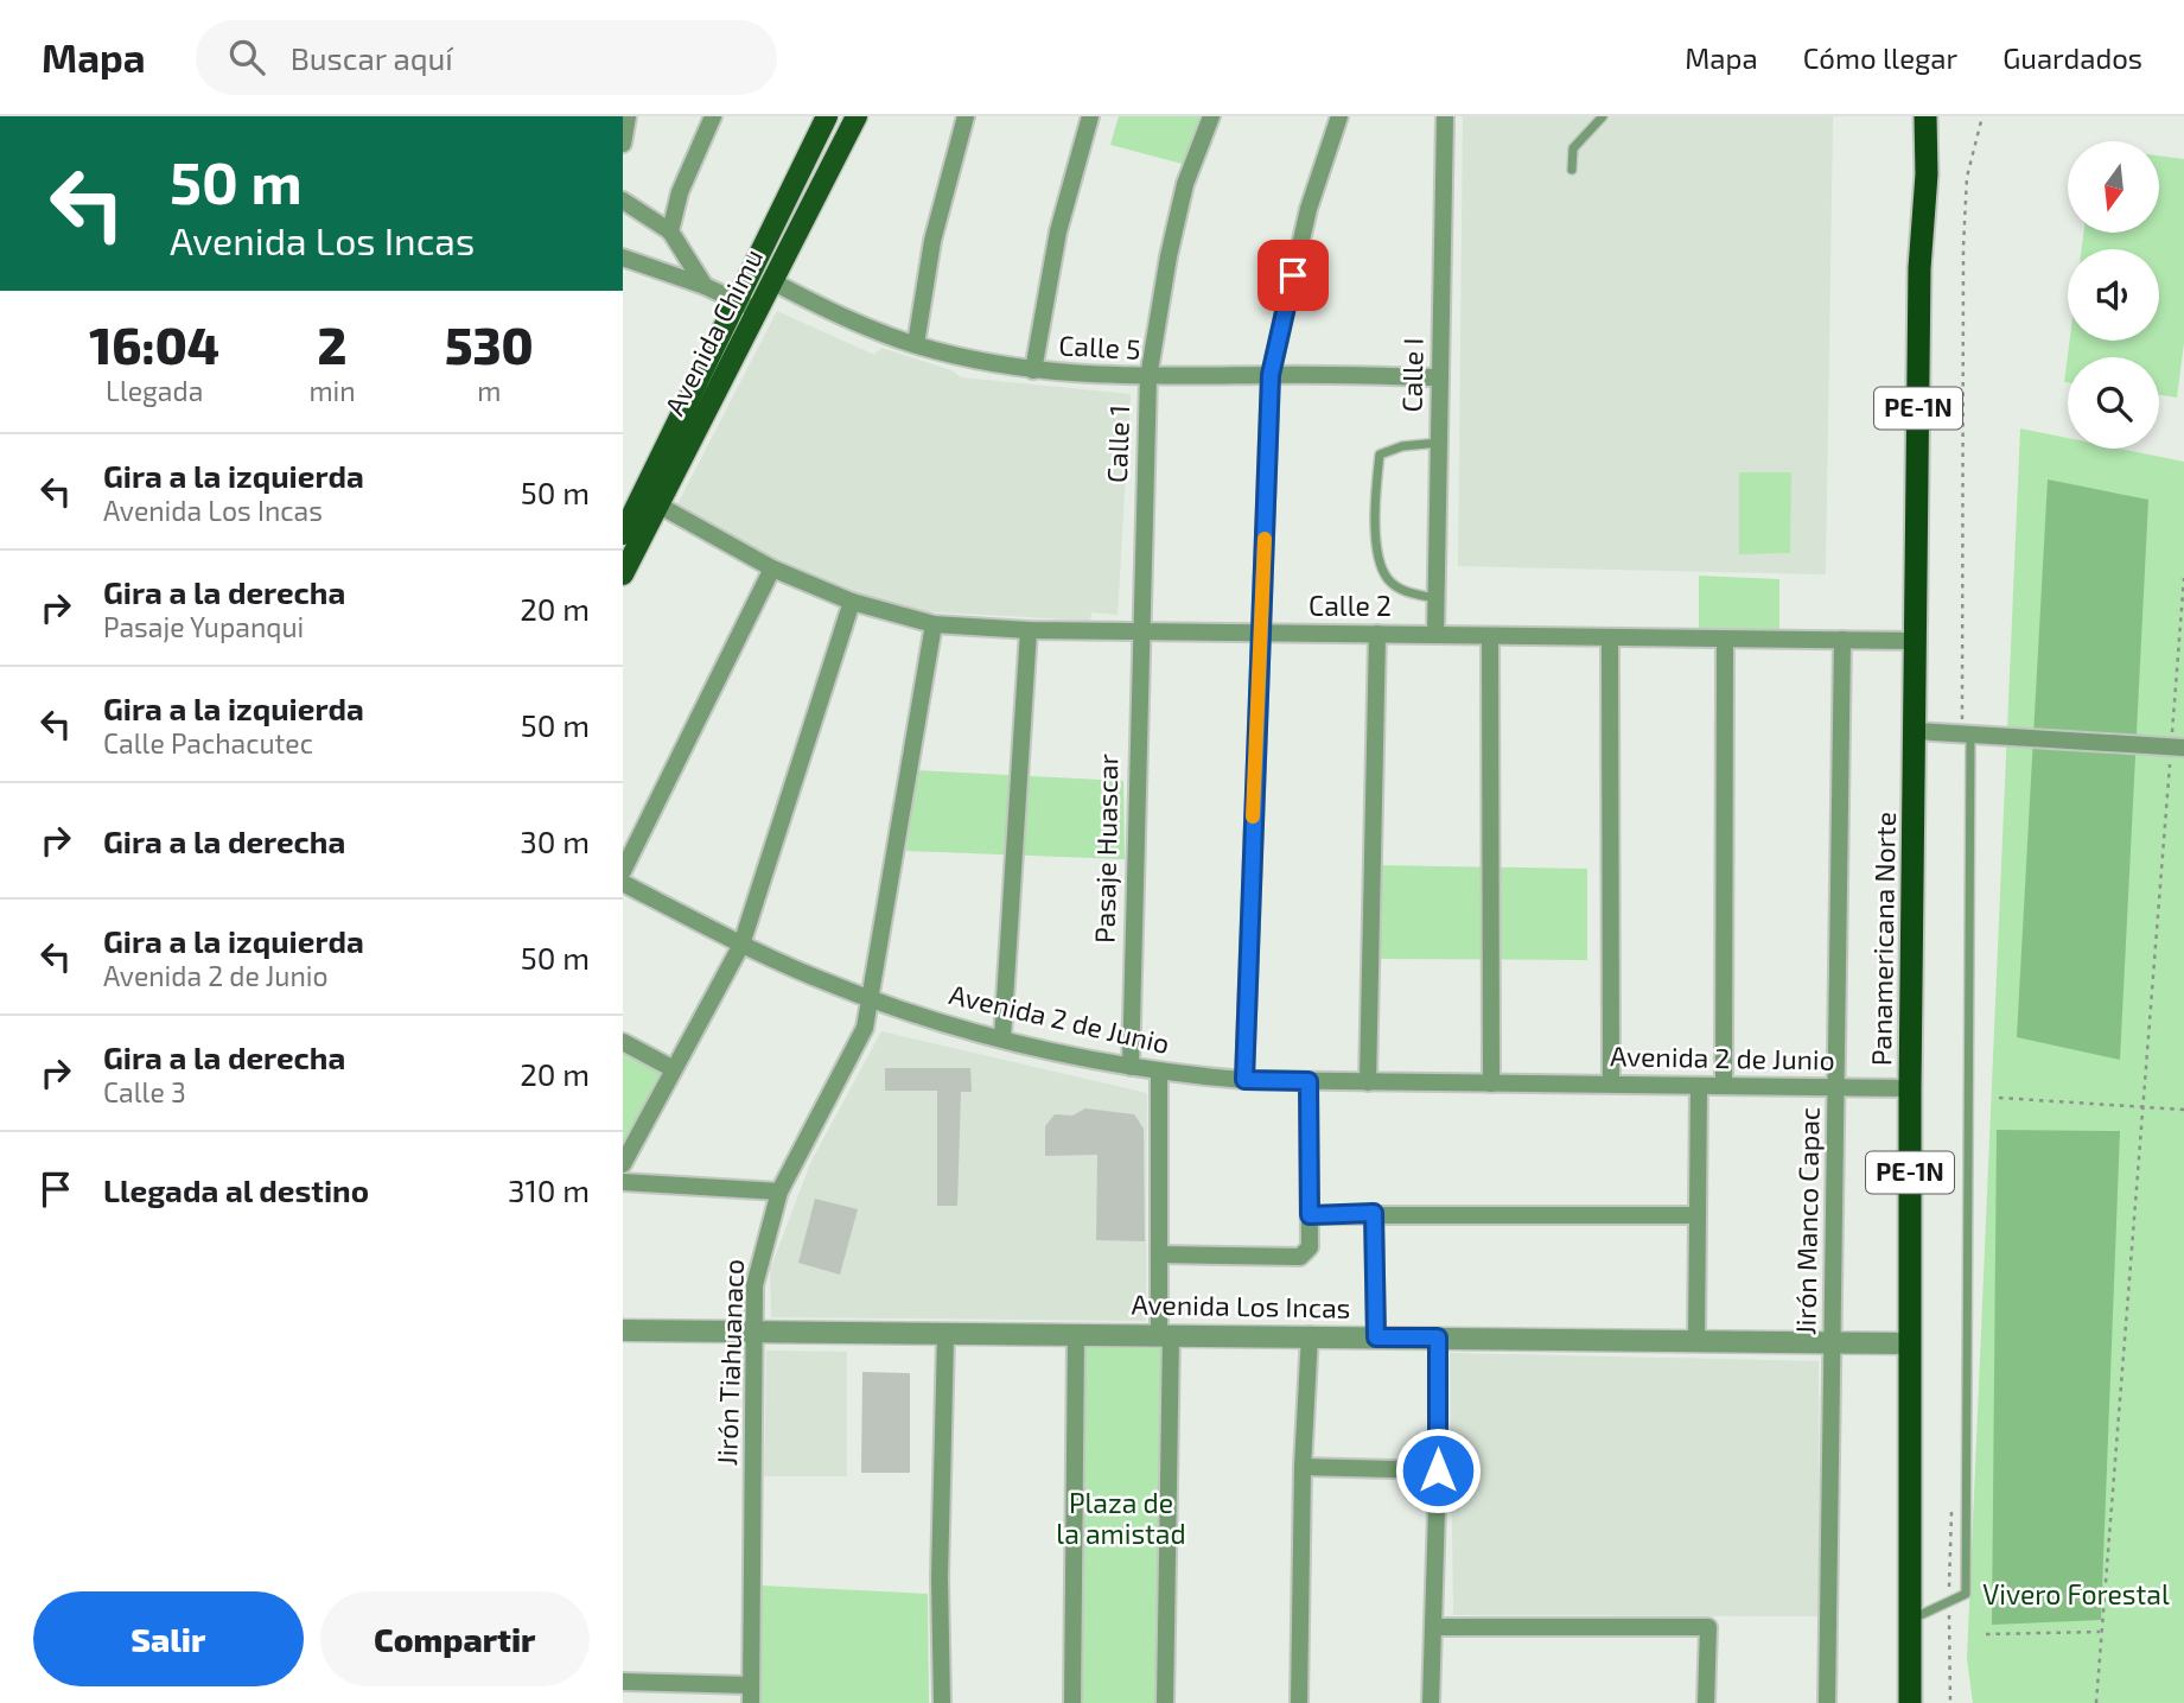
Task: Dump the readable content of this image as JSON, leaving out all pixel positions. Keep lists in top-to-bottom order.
{
  "streets": {
    "highway": ["PE-1N", "Panamericana Norte"],
    "main road": ["Avenida Chimu"],
    "street": [
      "Calle 5",
      "Calle I",
      "Calle 1",
      "Calle 2",
      "Pasaje Huascar",
      "Avenida 2 de Junio",
      "Jirón Manco Capac",
      "Avenida Los Incas",
      "Jirón Tiahuanaco"
    ]
  },
  "crossings": [
    ["Avenida Chimu", "Calle 5"],
    ["Avenida Chimu", "Calle 2"],
    ["Calle 5", "Calle I"],
    ["Calle 5", "Calle 1"],
    ["Calle I", "Calle 2"],
    ["Calle 1", "Calle 2"],
    ["Calle 1", "Pasaje Huascar"],
    ["Calle 2", "Pasaje Huascar"],
    ["Calle 2", "Panamericana Norte"],
    ["Calle 2", "Jirón Manco Capac"],
    ["Calle 2", "Jirón Tiahuanaco"],
    ["Pasaje Huascar", "Avenida 2 de Junio"],
    ["Panamericana Norte", "Avenida 2 de Junio"],
    ["Panamericana Norte", "Avenida Los Incas"],
    ["Avenida 2 de Junio", "Jirón Manco Capac"],
    ["Avenida 2 de Junio", "Jirón Tiahuanaco"],
    ["Jirón Manco Capac", "Avenida Los Incas"],
    ["Avenida Los Incas", "Jirón Tiahuanaco"]
  ],
  "parks": ["Plaza de la amistad", "Vivero Forestal"],
  "north": "bottom",
  "page": {
    "header": "Mapa",
    "search": "Buscar aquí",
    "nav": ["Mapa", "Cómo llegar", "Guardados"],
    "turn": ["50 m", "Avenida Los Incas"],
    "eta": [
      "16:04",
      "Llegada",
      "2",
      "min",
      "530",
      "m"
    ],
    "list": [
      {
        "name": "Gira a la izquierda",
        "note": "Avenida Los Incas",
        "value": "50 m"
      },
      {
        "name": "Gira a la derecha",
        "note": "Pasaje Yupanqui",
        "value": "20 m"
      },
      {
        "name": "Gira a la izquierda",
        "note": "Calle Pachacutec",
        "value": "50 m"
      },
      {
        "name": "Gira a la derecha",
        "value": "30 m"
      },
      {
        "name": "Gira a la izquierda",
        "note": "Avenida 2 de Junio",
        "value": "50 m"
      },
      {
        "name": "Gira a la derecha",
        "note": "Calle 3",
        "value": "20 m"
      },
      {
        "name": "Llegada al destino",
        "value": "310 m"
      }
    ],
    "buttons": ["Salir", "Compartir"]
  }
}
